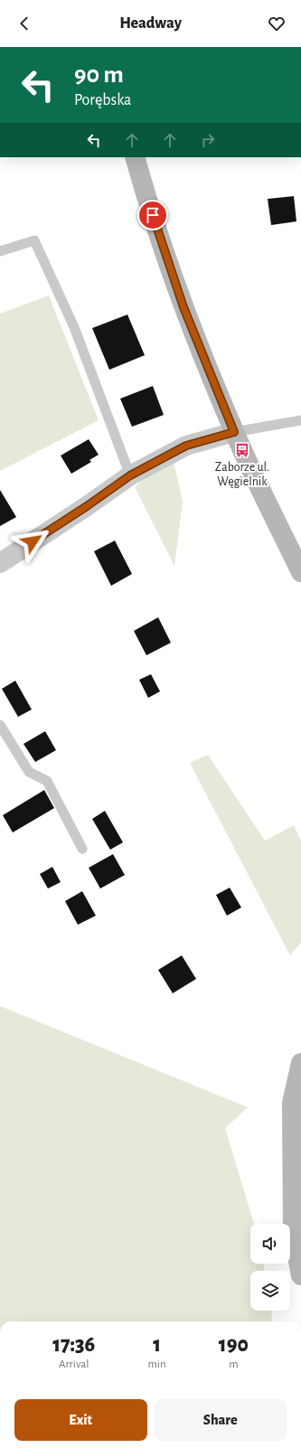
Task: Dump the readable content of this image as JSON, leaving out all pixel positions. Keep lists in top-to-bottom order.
{
  "places": {
    "bus stop": ["Zaborze ul. Węgielnik"]
  },
  "page": {
    "header": "Headway",
    "turn": ["90 m", "Porębska"],
    "eta": [
      "17:36",
      "Arrival",
      "1",
      "min",
      "190",
      "m"
    ],
    "buttons": ["Exit", "Share"]
  }
}
